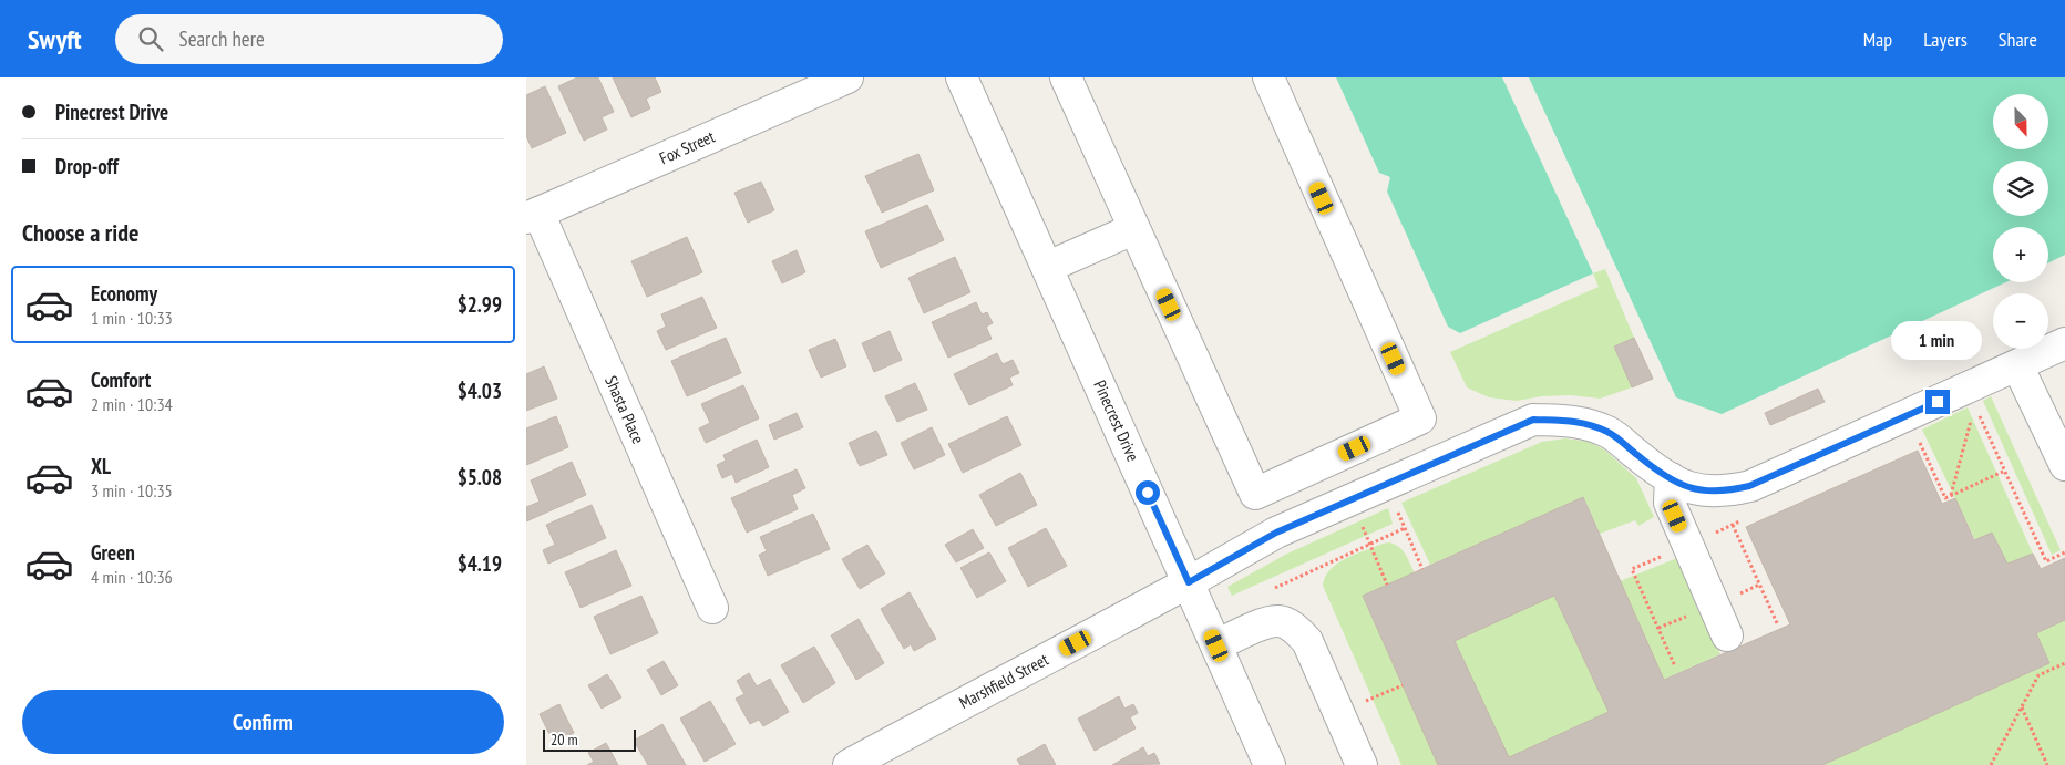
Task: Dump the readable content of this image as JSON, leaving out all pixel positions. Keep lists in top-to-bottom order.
{
  "streets": {
    "street": [
      "Fox Street",
      "Shasta Place",
      "Pinecrest Drive",
      "Marshfield Street"
    ]
  },
  "crossings": [
    ["Fox Street", "Shasta Place"],
    ["Pinecrest Drive", "Marshfield Street"]
  ],
  "scale_bar": "20 m",
  "north": "bottom",
  "page": {
    "header": "Swyft",
    "search": "Search here",
    "nav": ["Map", "Layers", "Share"],
    "banner": ["Pinecrest Drive", "Drop-off"],
    "map_buttons": ["+", "−"],
    "heading": "Choose a ride",
    "list": [
      {
        "name": "Economy",
        "note": "1 min · 10:33",
        "value": "$2.99"
      },
      {
        "name": "Comfort",
        "note": "2 min · 10:34",
        "value": "$4.03"
      },
      {
        "name": "XL",
        "note": "3 min · 10:35",
        "value": "$5.08"
      },
      {
        "name": "Green",
        "note": "4 min · 10:36",
        "value": "$4.19"
      }
    ],
    "bubble": "1 min",
    "buttons": "Confirm",
    "scale": "20 m"
  }
}
